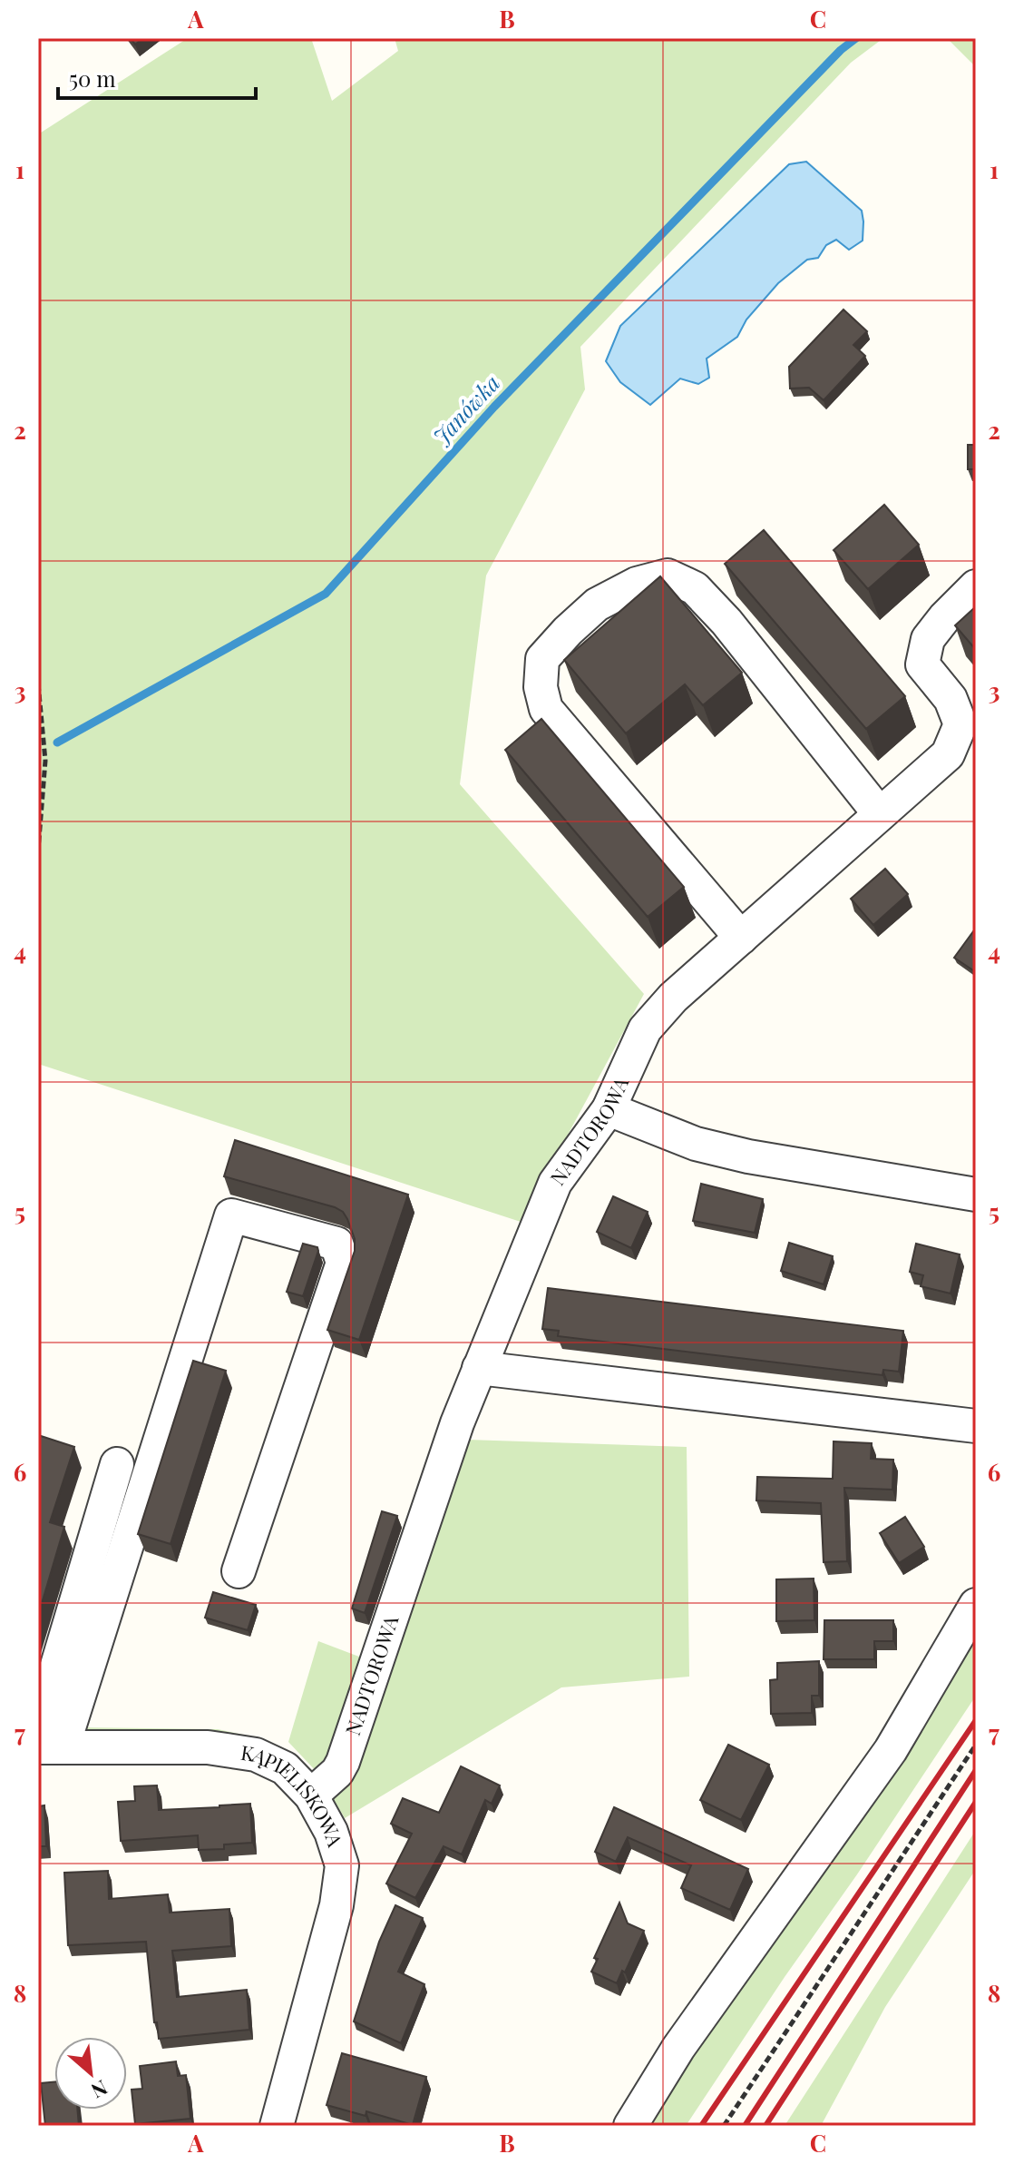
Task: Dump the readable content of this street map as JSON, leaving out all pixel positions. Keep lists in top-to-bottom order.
{
  "streets": {
    "street": ["NADTOROWA", "KĄPIELISKOWA"]
  },
  "crossings": [
    ["NADTOROWA", "KĄPIELISKOWA"]
  ],
  "water": ["Janówka"],
  "scale_bar": "50 m",
  "north": "bottom right",
  "grid": {
    "columns": ["A", "B", "C"],
    "rows": [
      "1",
      "2",
      "3",
      "4",
      "5",
      "6",
      "7",
      "8"
    ]
  }
}
